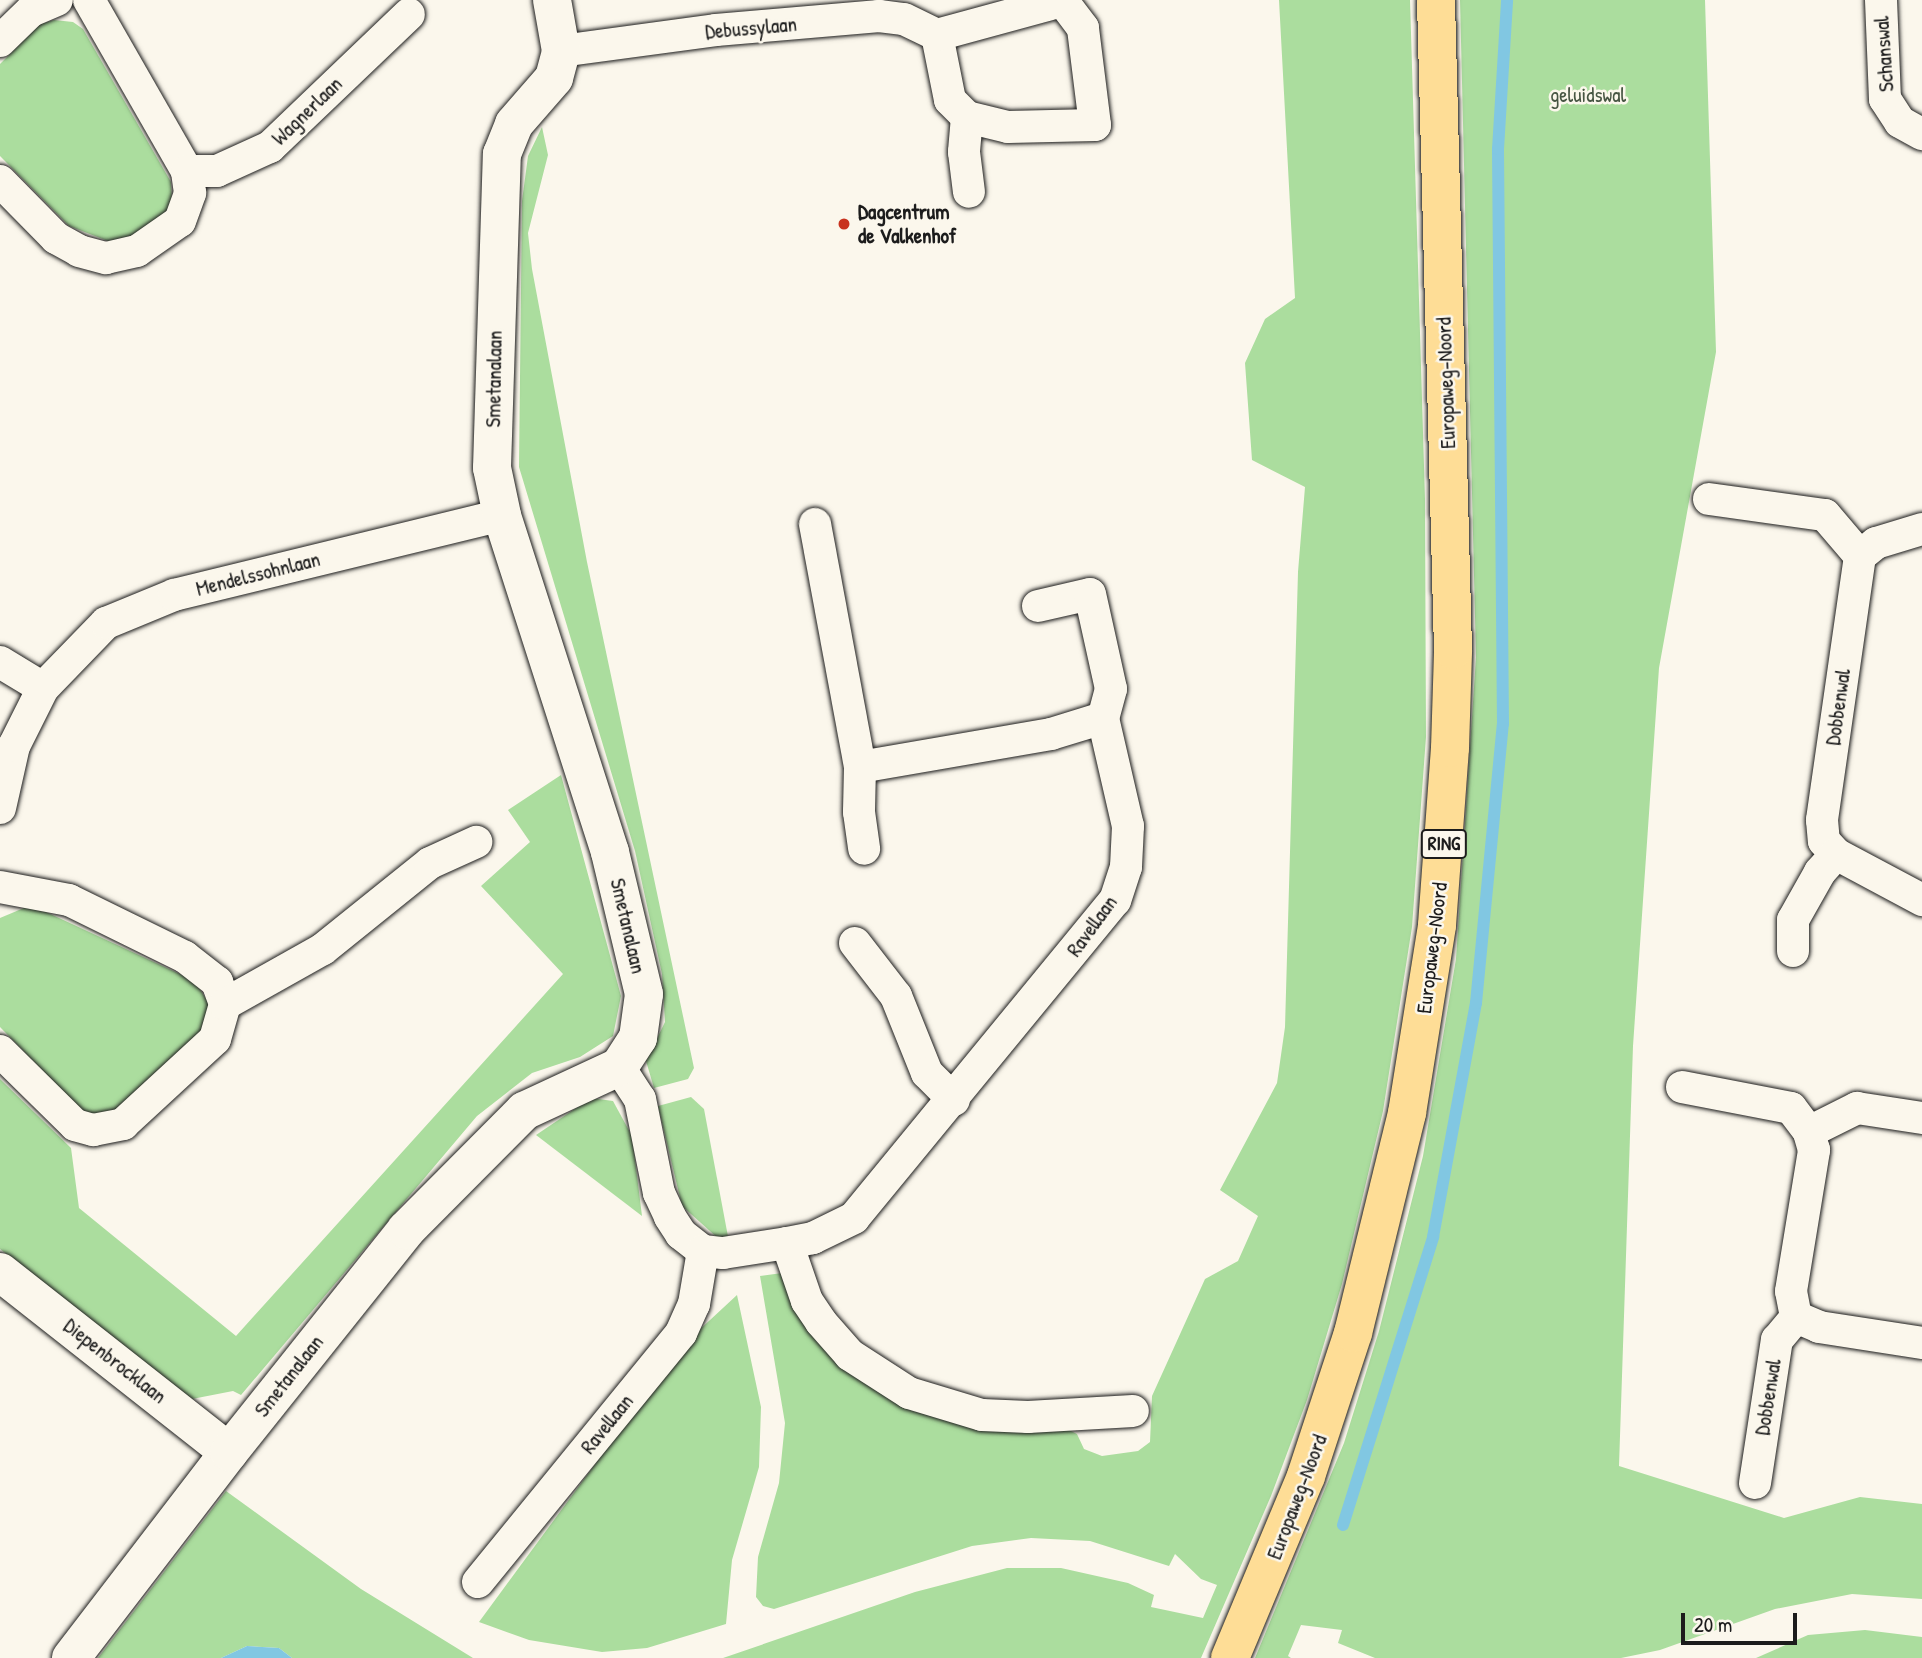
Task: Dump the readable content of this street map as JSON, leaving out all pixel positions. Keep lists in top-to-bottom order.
{
  "streets": {
    "main road": ["Europaweg-Noord", "RING"],
    "street": [
      "Debussylaan",
      "Schanswal",
      "Wagnerlaan",
      "Smetanalaan",
      "Mendelssohnlaan",
      "Dobbenwal",
      "Ravellaan",
      "Diepenbrocklaan"
    ]
  },
  "crossings": [
    ["Debussylaan", "Smetanalaan"],
    ["Smetanalaan", "Mendelssohnlaan"],
    ["Smetanalaan", "Diepenbrocklaan"]
  ],
  "parks": ["geluidswal"],
  "places": ["Dagcentrum de Valkenhof"],
  "scale_bar": "20 m"
}
